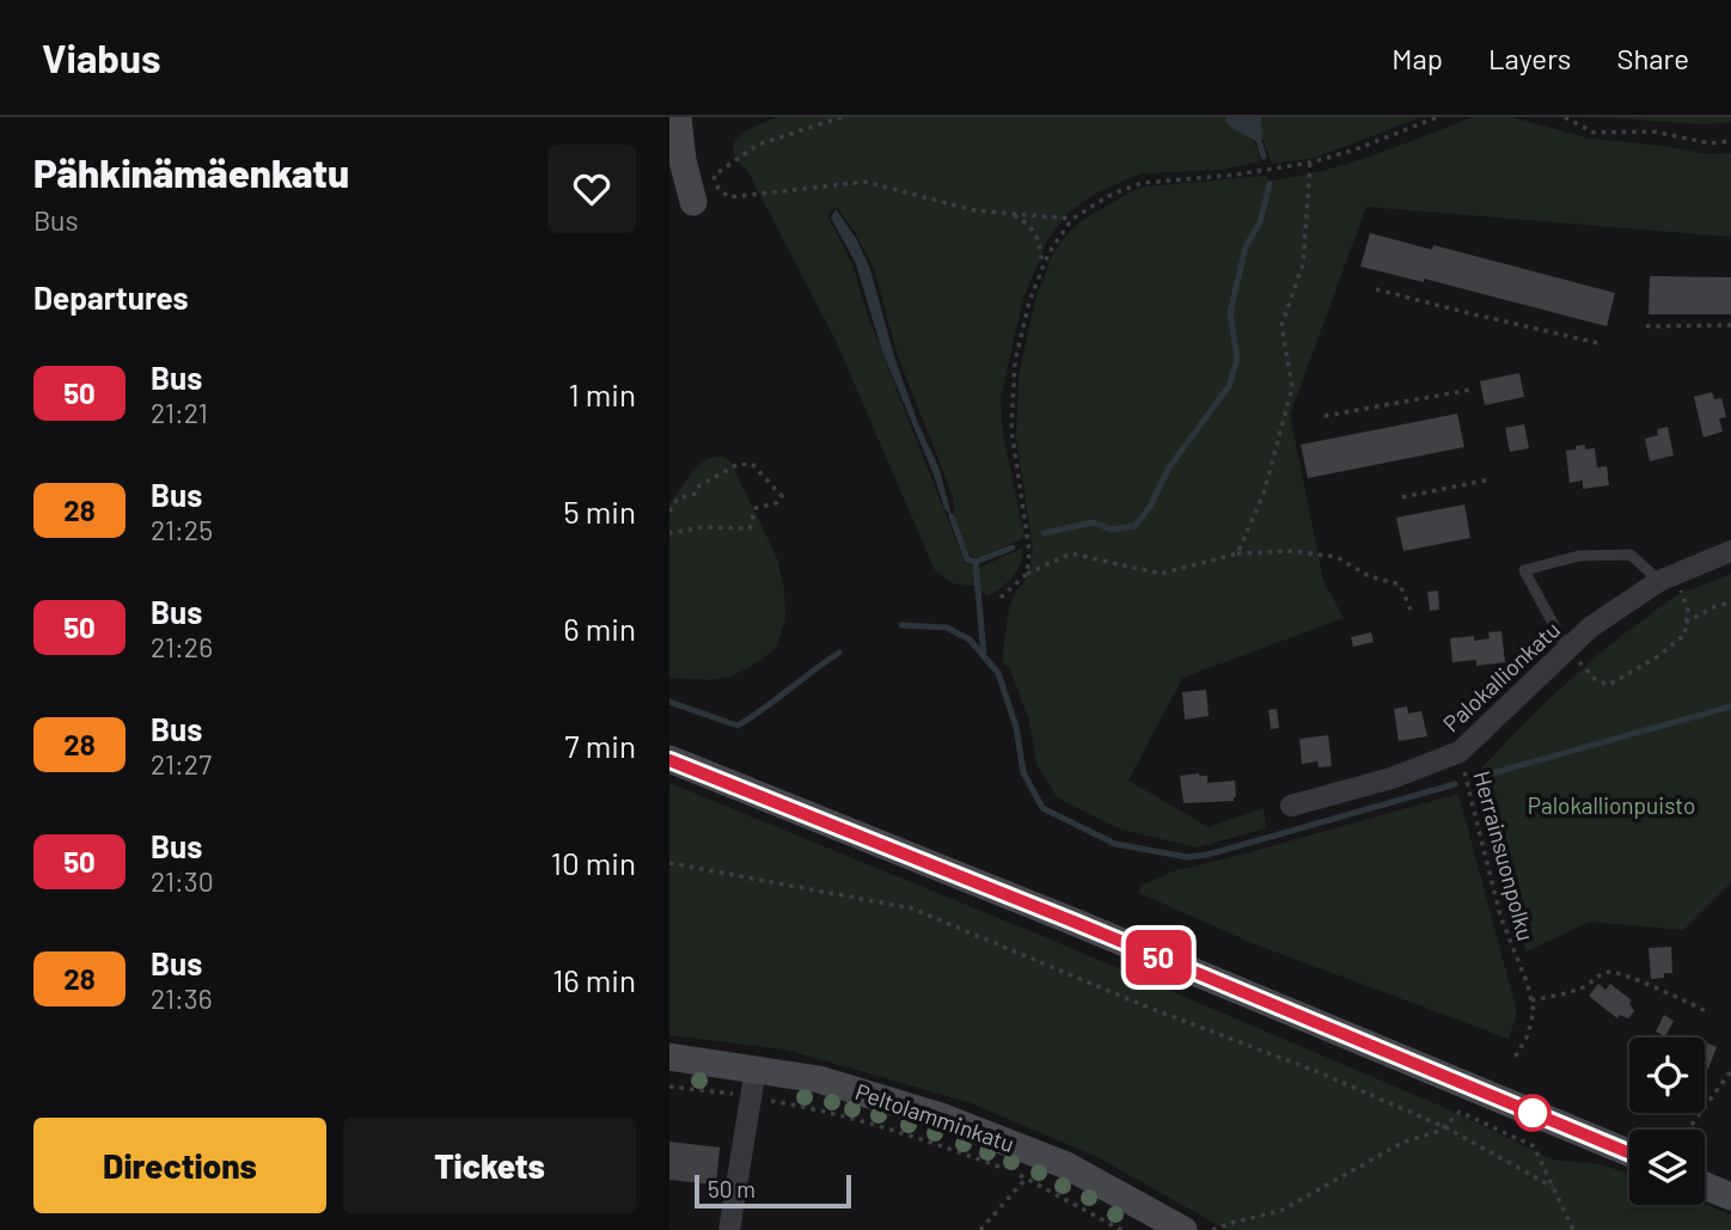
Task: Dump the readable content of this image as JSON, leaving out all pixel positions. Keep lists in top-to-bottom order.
{
  "streets": {
    "main road": ["Peltolamminkatu"],
    "street": ["Palokallionkatu"],
    "path": ["Herrainsuonpolku"]
  },
  "crossings": [
    ["Palokallionkatu", "Herrainsuonpolku"]
  ],
  "parks": ["Palokallionpuisto"],
  "lines": ["bus line 50"],
  "scale_bar": "50 m",
  "page": {
    "header": "Viabus",
    "nav": ["Map", "Layers", "Share"],
    "heading": [
      ["Pähkinämäenkatu", "Bus"],
      "Departures"
    ],
    "on_map": "50",
    "list": [
      {
        "mark": "50",
        "name": "Bus",
        "note": "21:21",
        "value": "1 min"
      },
      {
        "mark": "28",
        "name": "Bus",
        "note": "21:25",
        "value": "5 min"
      },
      {
        "mark": "50",
        "name": "Bus",
        "note": "21:26",
        "value": "6 min"
      },
      {
        "mark": "28",
        "name": "Bus",
        "note": "21:27",
        "value": "7 min"
      },
      {
        "mark": "50",
        "name": "Bus",
        "note": "21:30",
        "value": "10 min"
      },
      {
        "mark": "28",
        "name": "Bus",
        "note": "21:36",
        "value": "16 min"
      }
    ],
    "buttons": ["Directions", "Tickets"],
    "scale": "50 m"
  }
}
